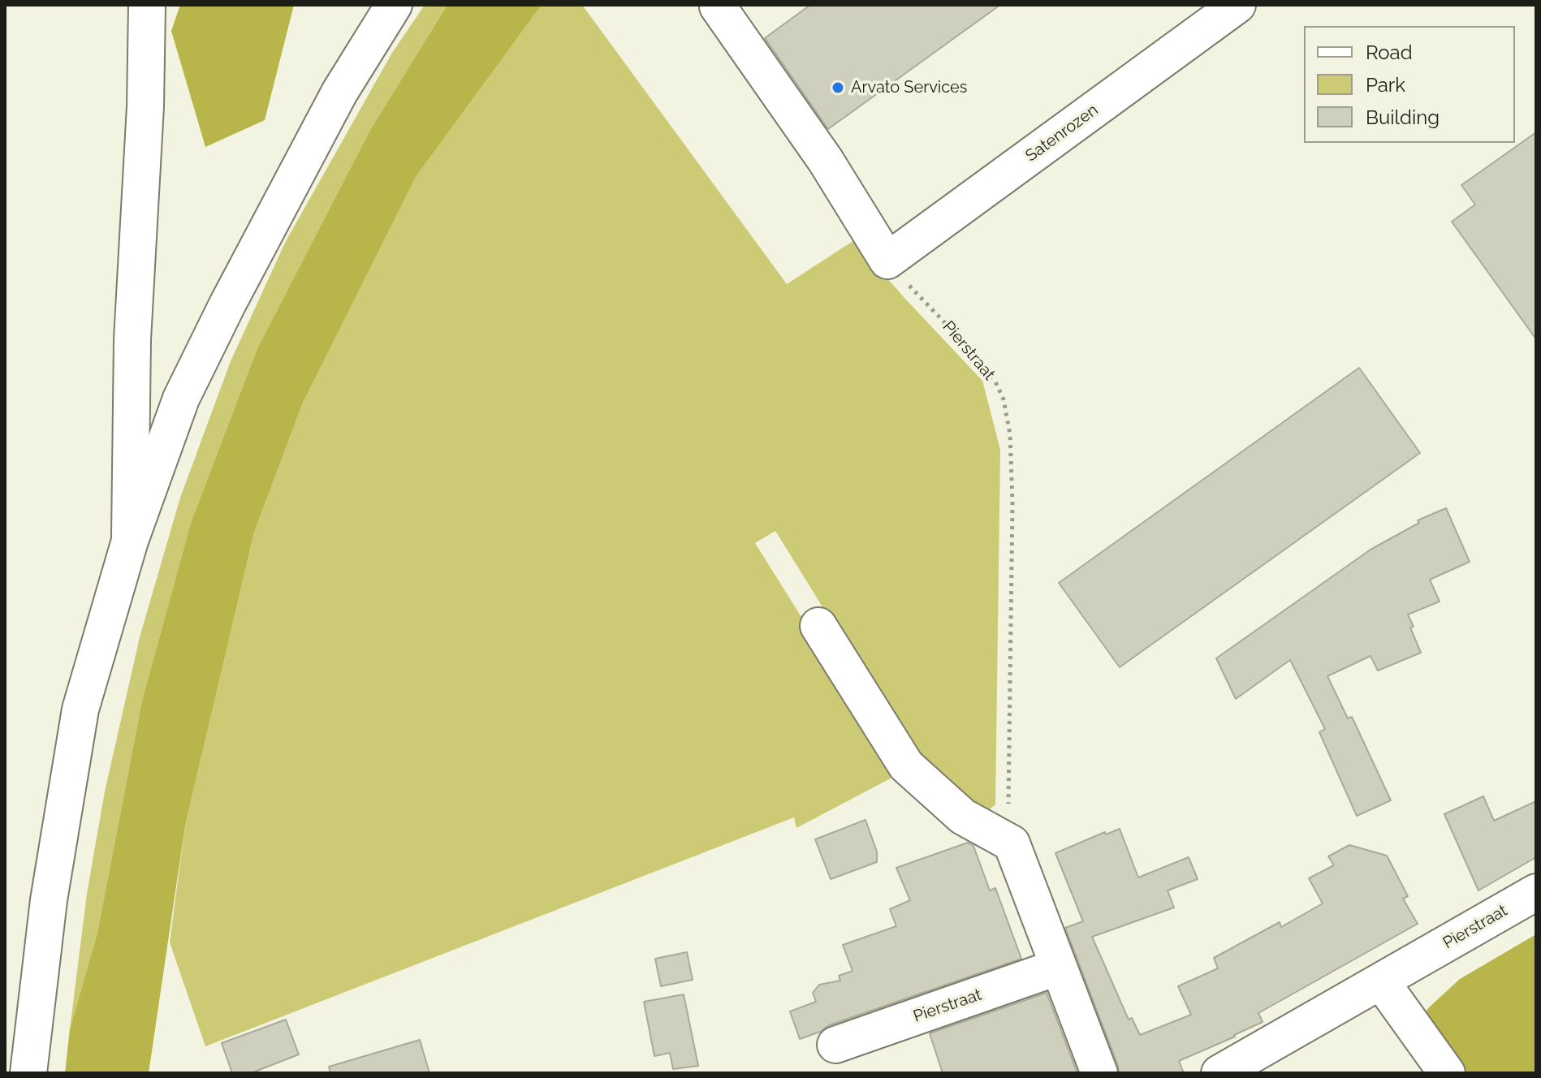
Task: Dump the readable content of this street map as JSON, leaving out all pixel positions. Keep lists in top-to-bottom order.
{
  "streets": {
    "main road": ["Satenrozen", "Pierstraat"]
  },
  "crossings": [
    ["Satenrozen", "Pierstraat"]
  ],
  "places": ["Arvato Services"],
  "legend": ["Road", "Park", "Building"]
}
